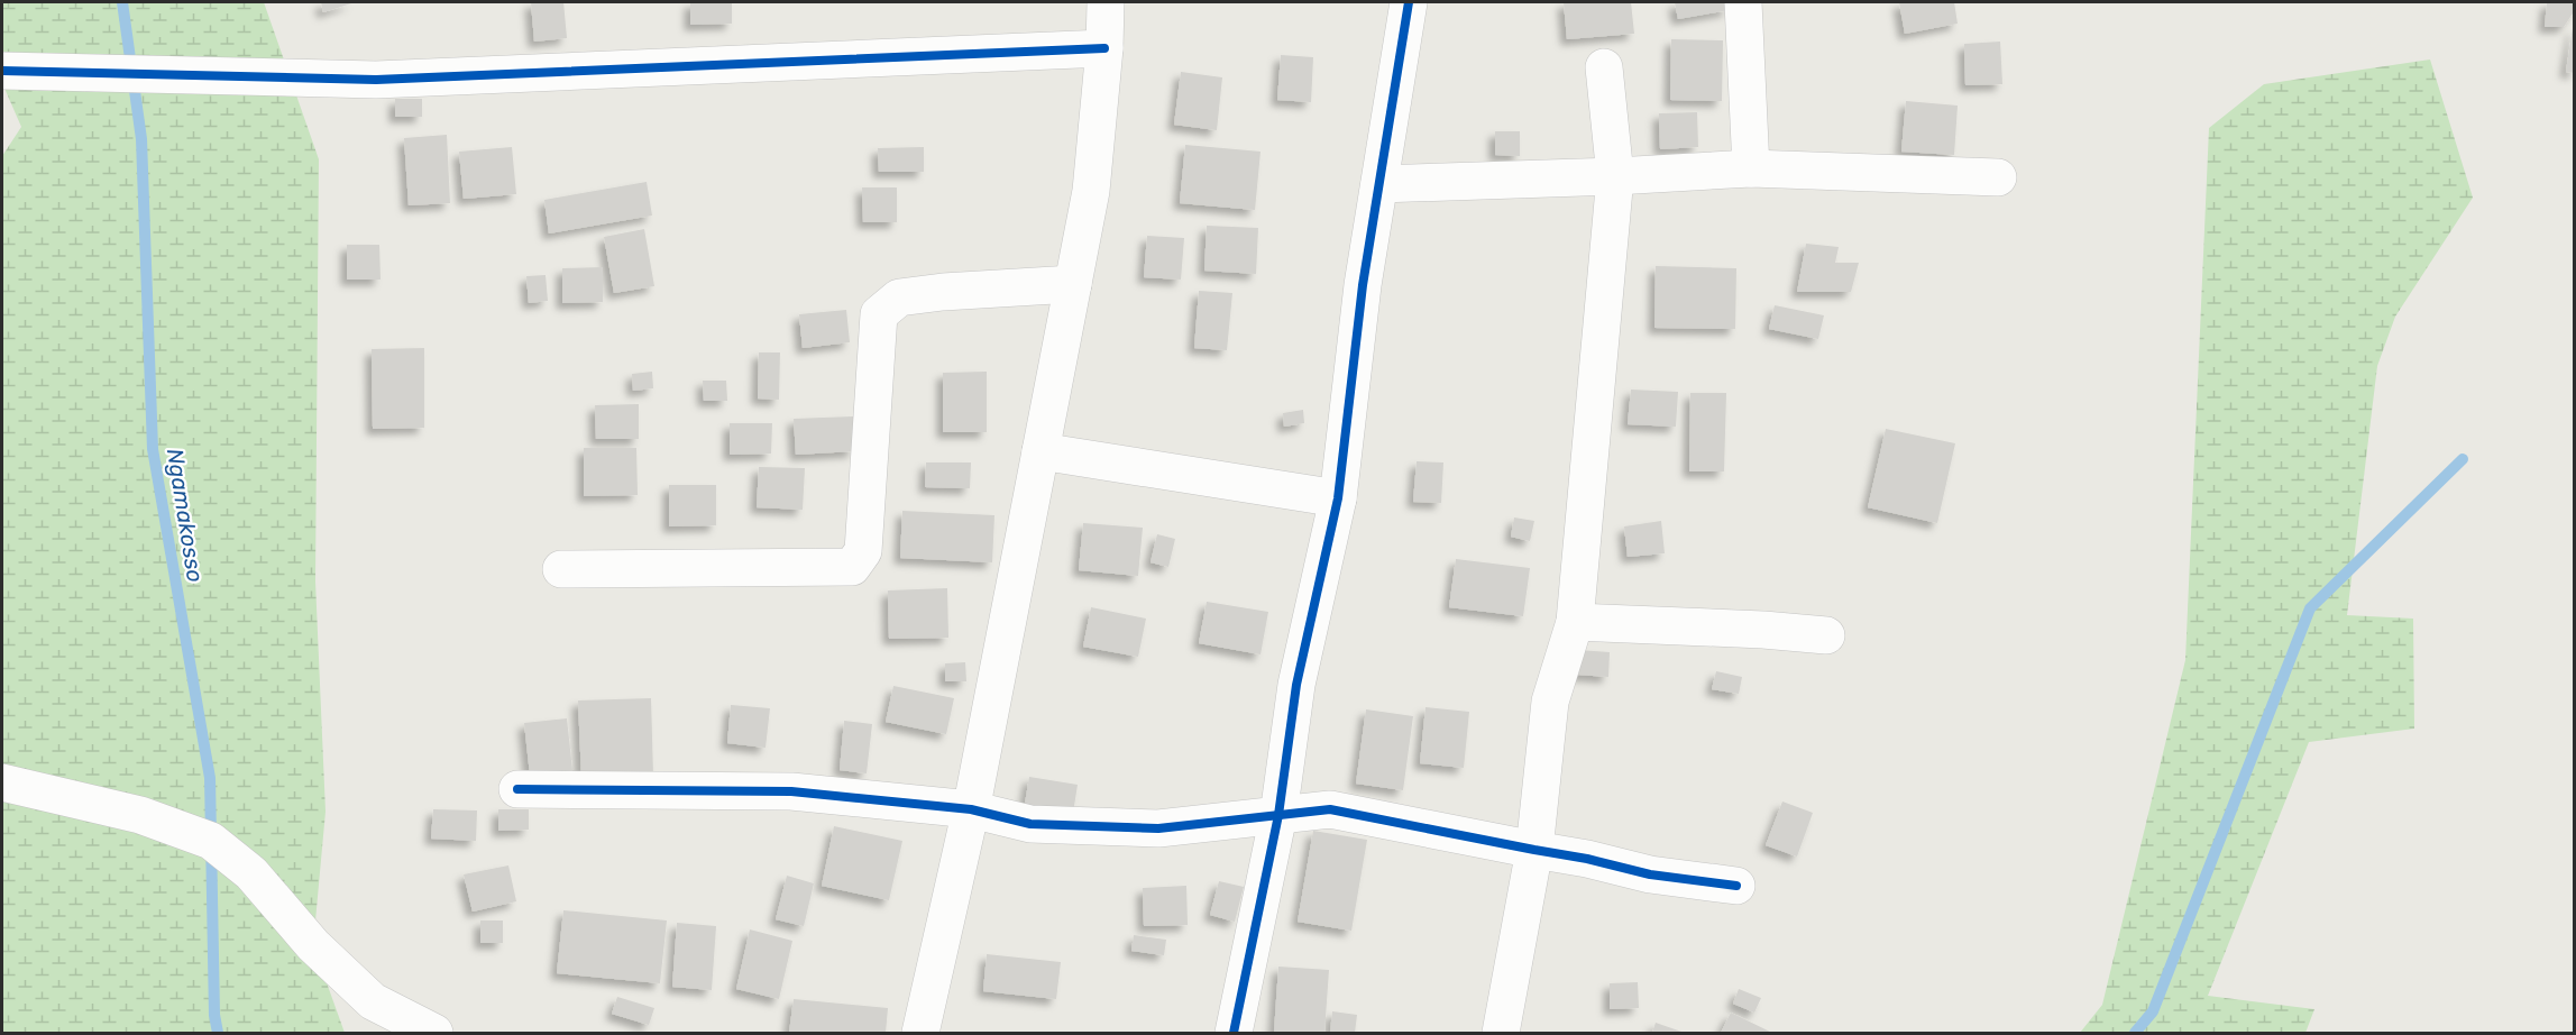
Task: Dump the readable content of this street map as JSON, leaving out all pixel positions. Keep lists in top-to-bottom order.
{
  "water": ["Ngamakosso"]
}
